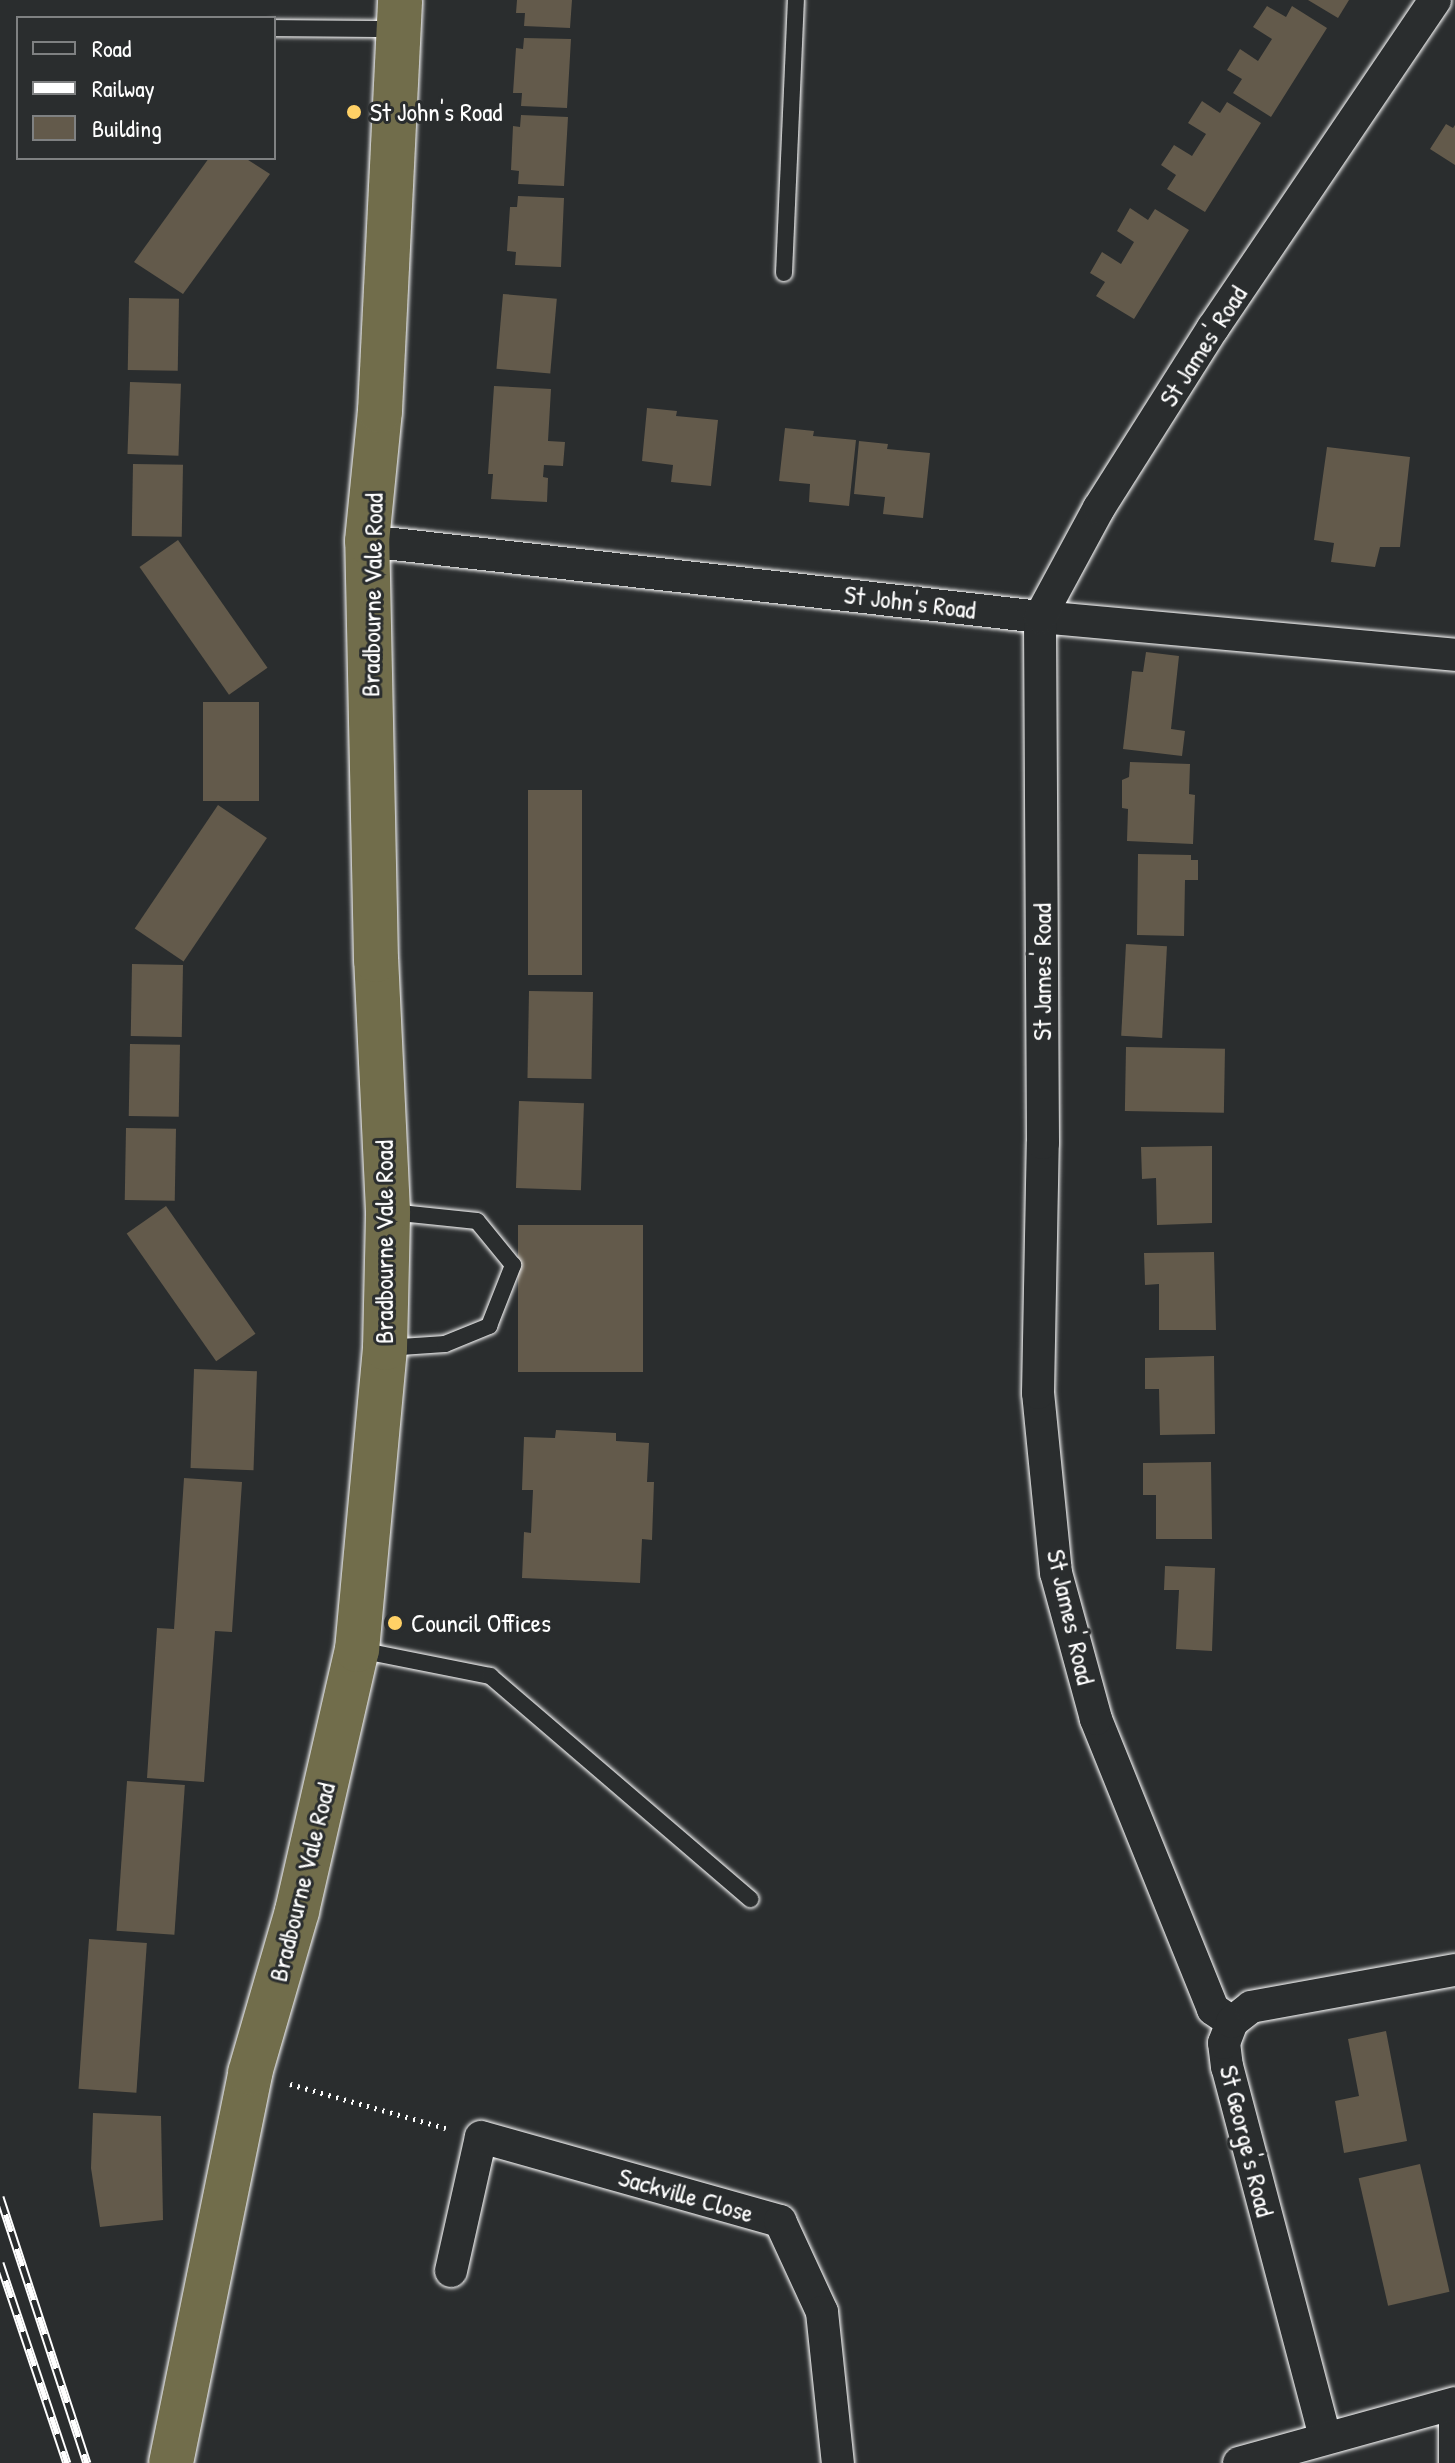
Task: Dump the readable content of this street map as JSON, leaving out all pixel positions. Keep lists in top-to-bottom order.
{
  "streets": {
    "highway": ["Bradbourne Vale Road"],
    "street": [
      "St James' Road",
      "St John's Road",
      "St George's Road",
      "Sackville Close"
    ]
  },
  "crossings": [
    ["St James' Road", "St John's Road"],
    ["St James' Road", "St George's Road"],
    ["Bradbourne Vale Road", "St John's Road"]
  ],
  "places": ["St John's Road", "Council Offices"],
  "legend": ["Road", "Railway", "Building"]
}
